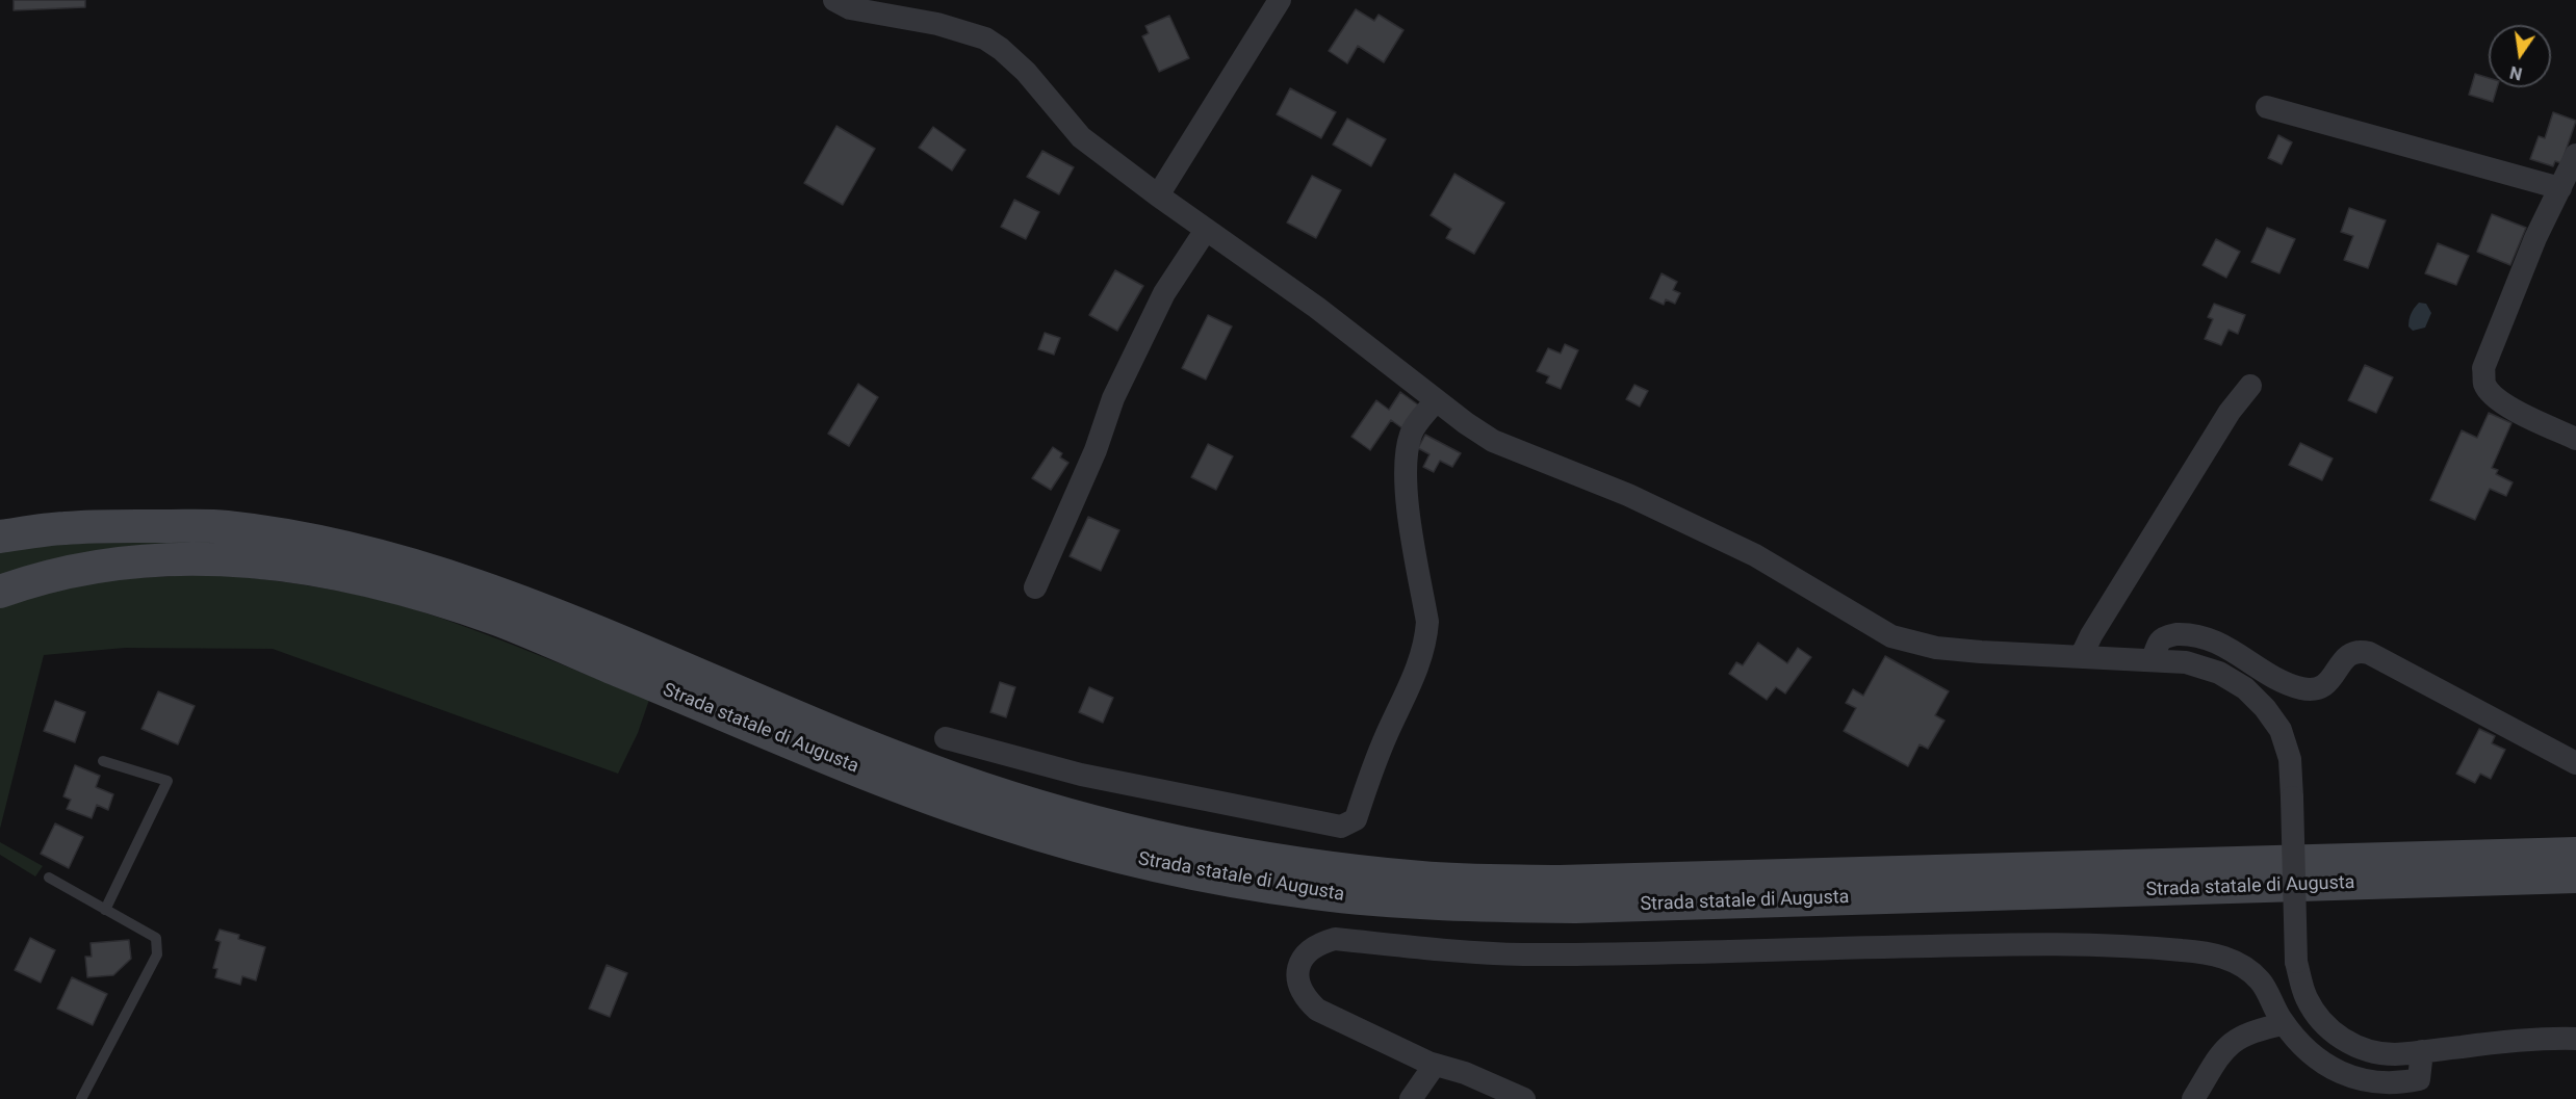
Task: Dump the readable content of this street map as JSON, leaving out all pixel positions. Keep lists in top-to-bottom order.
{
  "streets": {
    "main road": ["Strada statale di Augusta"]
  },
  "north": "bottom"
}
